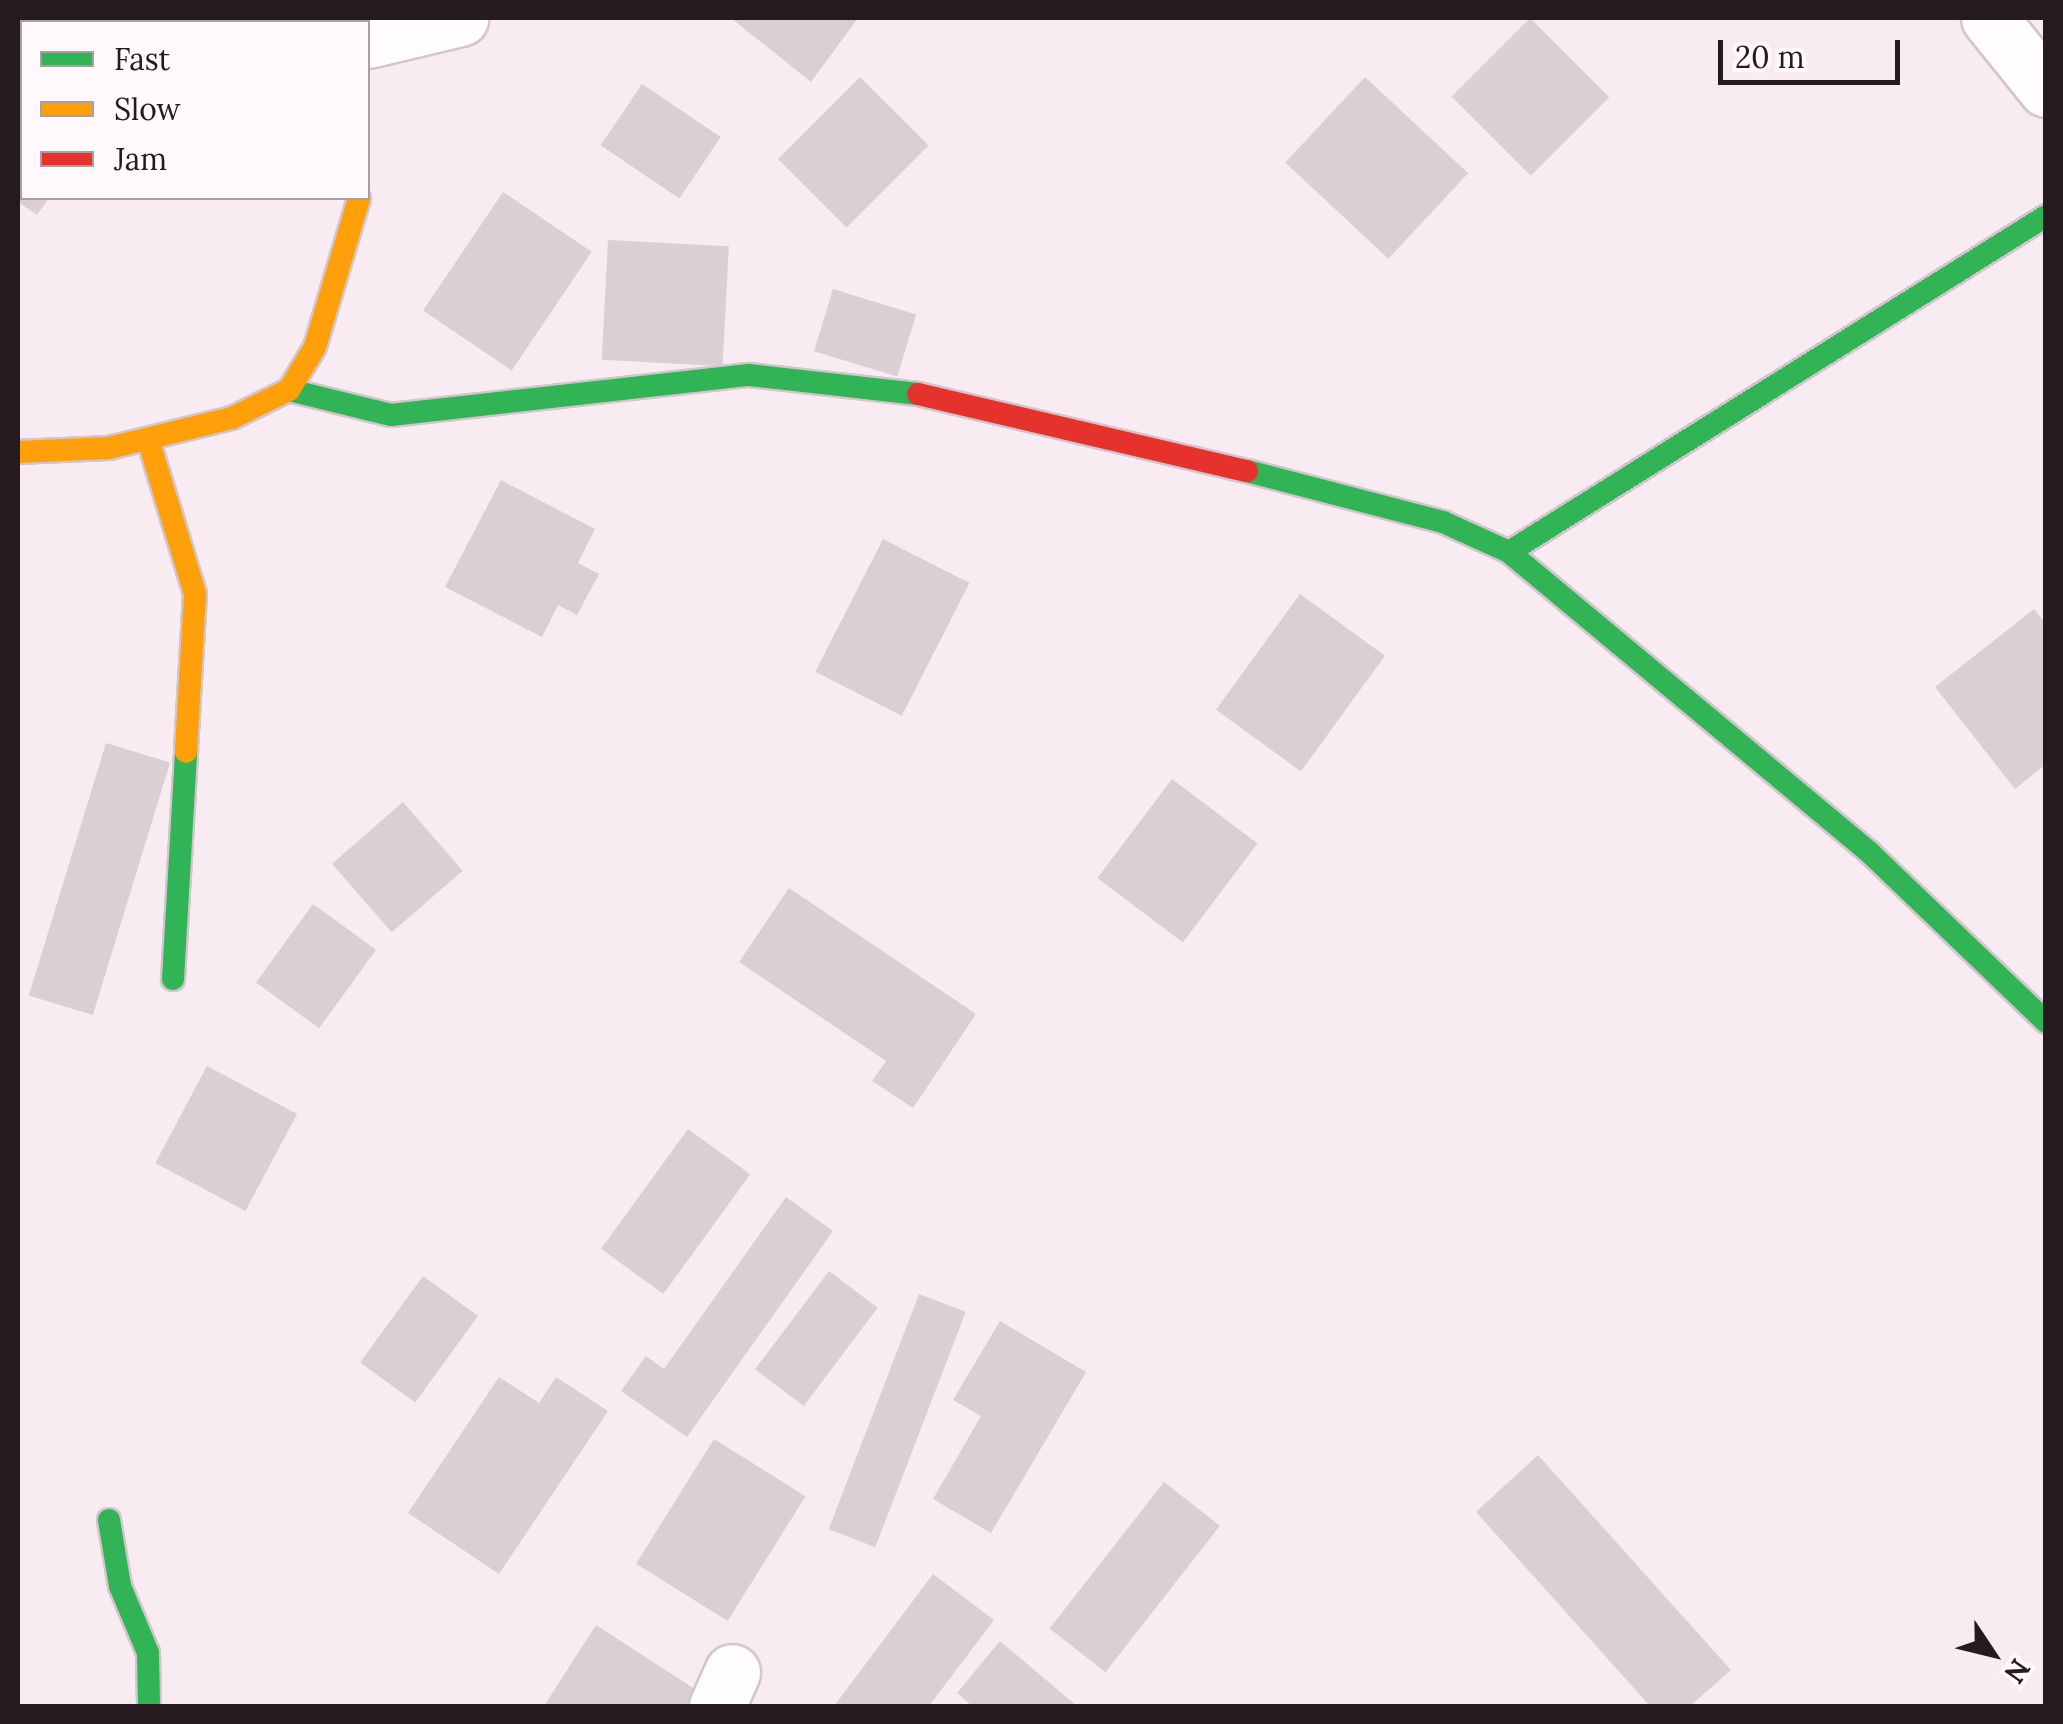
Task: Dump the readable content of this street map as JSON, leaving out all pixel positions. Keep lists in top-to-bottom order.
{
  "legend": ["Fast", "Slow", "Jam"],
  "scale_bar": "20 m",
  "north": "bottom right"
}
